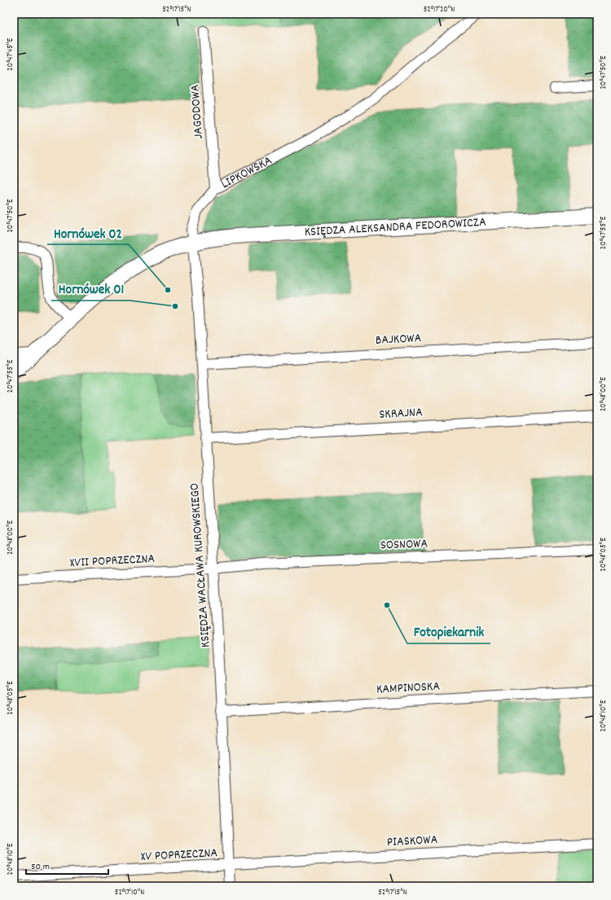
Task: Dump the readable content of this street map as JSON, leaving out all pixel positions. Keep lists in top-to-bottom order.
{
  "streets": {
    "street": [
      "JAGODOWA",
      "LIPKOWSKA",
      "KSIĘDZA ALEKSANDRA FEDOROWICZA",
      "BAJKOWA",
      "SKRAJNA",
      "SOSNOWA",
      "XVII POPRZECZNA",
      "KSIĘDZA WACŁAWA KUROWSKIEGO",
      "KAMPINOSKA",
      "PIASKOWA",
      "XV POPRZECZNA"
    ]
  },
  "crossings": [
    ["JAGODOWA", "LIPKOWSKA"],
    ["LIPKOWSKA", "KSIĘDZA ALEKSANDRA FEDOROWICZA"],
    ["LIPKOWSKA", "KSIĘDZA WACŁAWA KUROWSKIEGO"],
    ["KSIĘDZA ALEKSANDRA FEDOROWICZA", "KSIĘDZA WACŁAWA KUROWSKIEGO"],
    ["BAJKOWA", "KSIĘDZA WACŁAWA KUROWSKIEGO"],
    ["SKRAJNA", "KSIĘDZA WACŁAWA KUROWSKIEGO"],
    ["SOSNOWA", "XVII POPRZECZNA"],
    ["SOSNOWA", "KSIĘDZA WACŁAWA KUROWSKIEGO"],
    ["XVII POPRZECZNA", "KSIĘDZA WACŁAWA KUROWSKIEGO"],
    ["KSIĘDZA WACŁAWA KUROWSKIEGO", "KAMPINOSKA"],
    ["KSIĘDZA WACŁAWA KUROWSKIEGO", "PIASKOWA"],
    ["KSIĘDZA WACŁAWA KUROWSKIEGO", "XV POPRZECZNA"],
    ["PIASKOWA", "XV POPRZECZNA"]
  ],
  "places": ["Hornówek 02", "Hornówek 01", "Fotopiekarnik"],
  "scale_bar": "50 m",
  "coordinates": [
    "52°17'15\"N",
    "52°17'20\"N",
    "20°47'45\"E",
    "20°47'50\"E",
    "20°47'55\"E",
    "20°48'00\"E",
    "20°48'05\"E",
    "20°48'10\"E",
    "52°17'10\"N"
  ]
}
